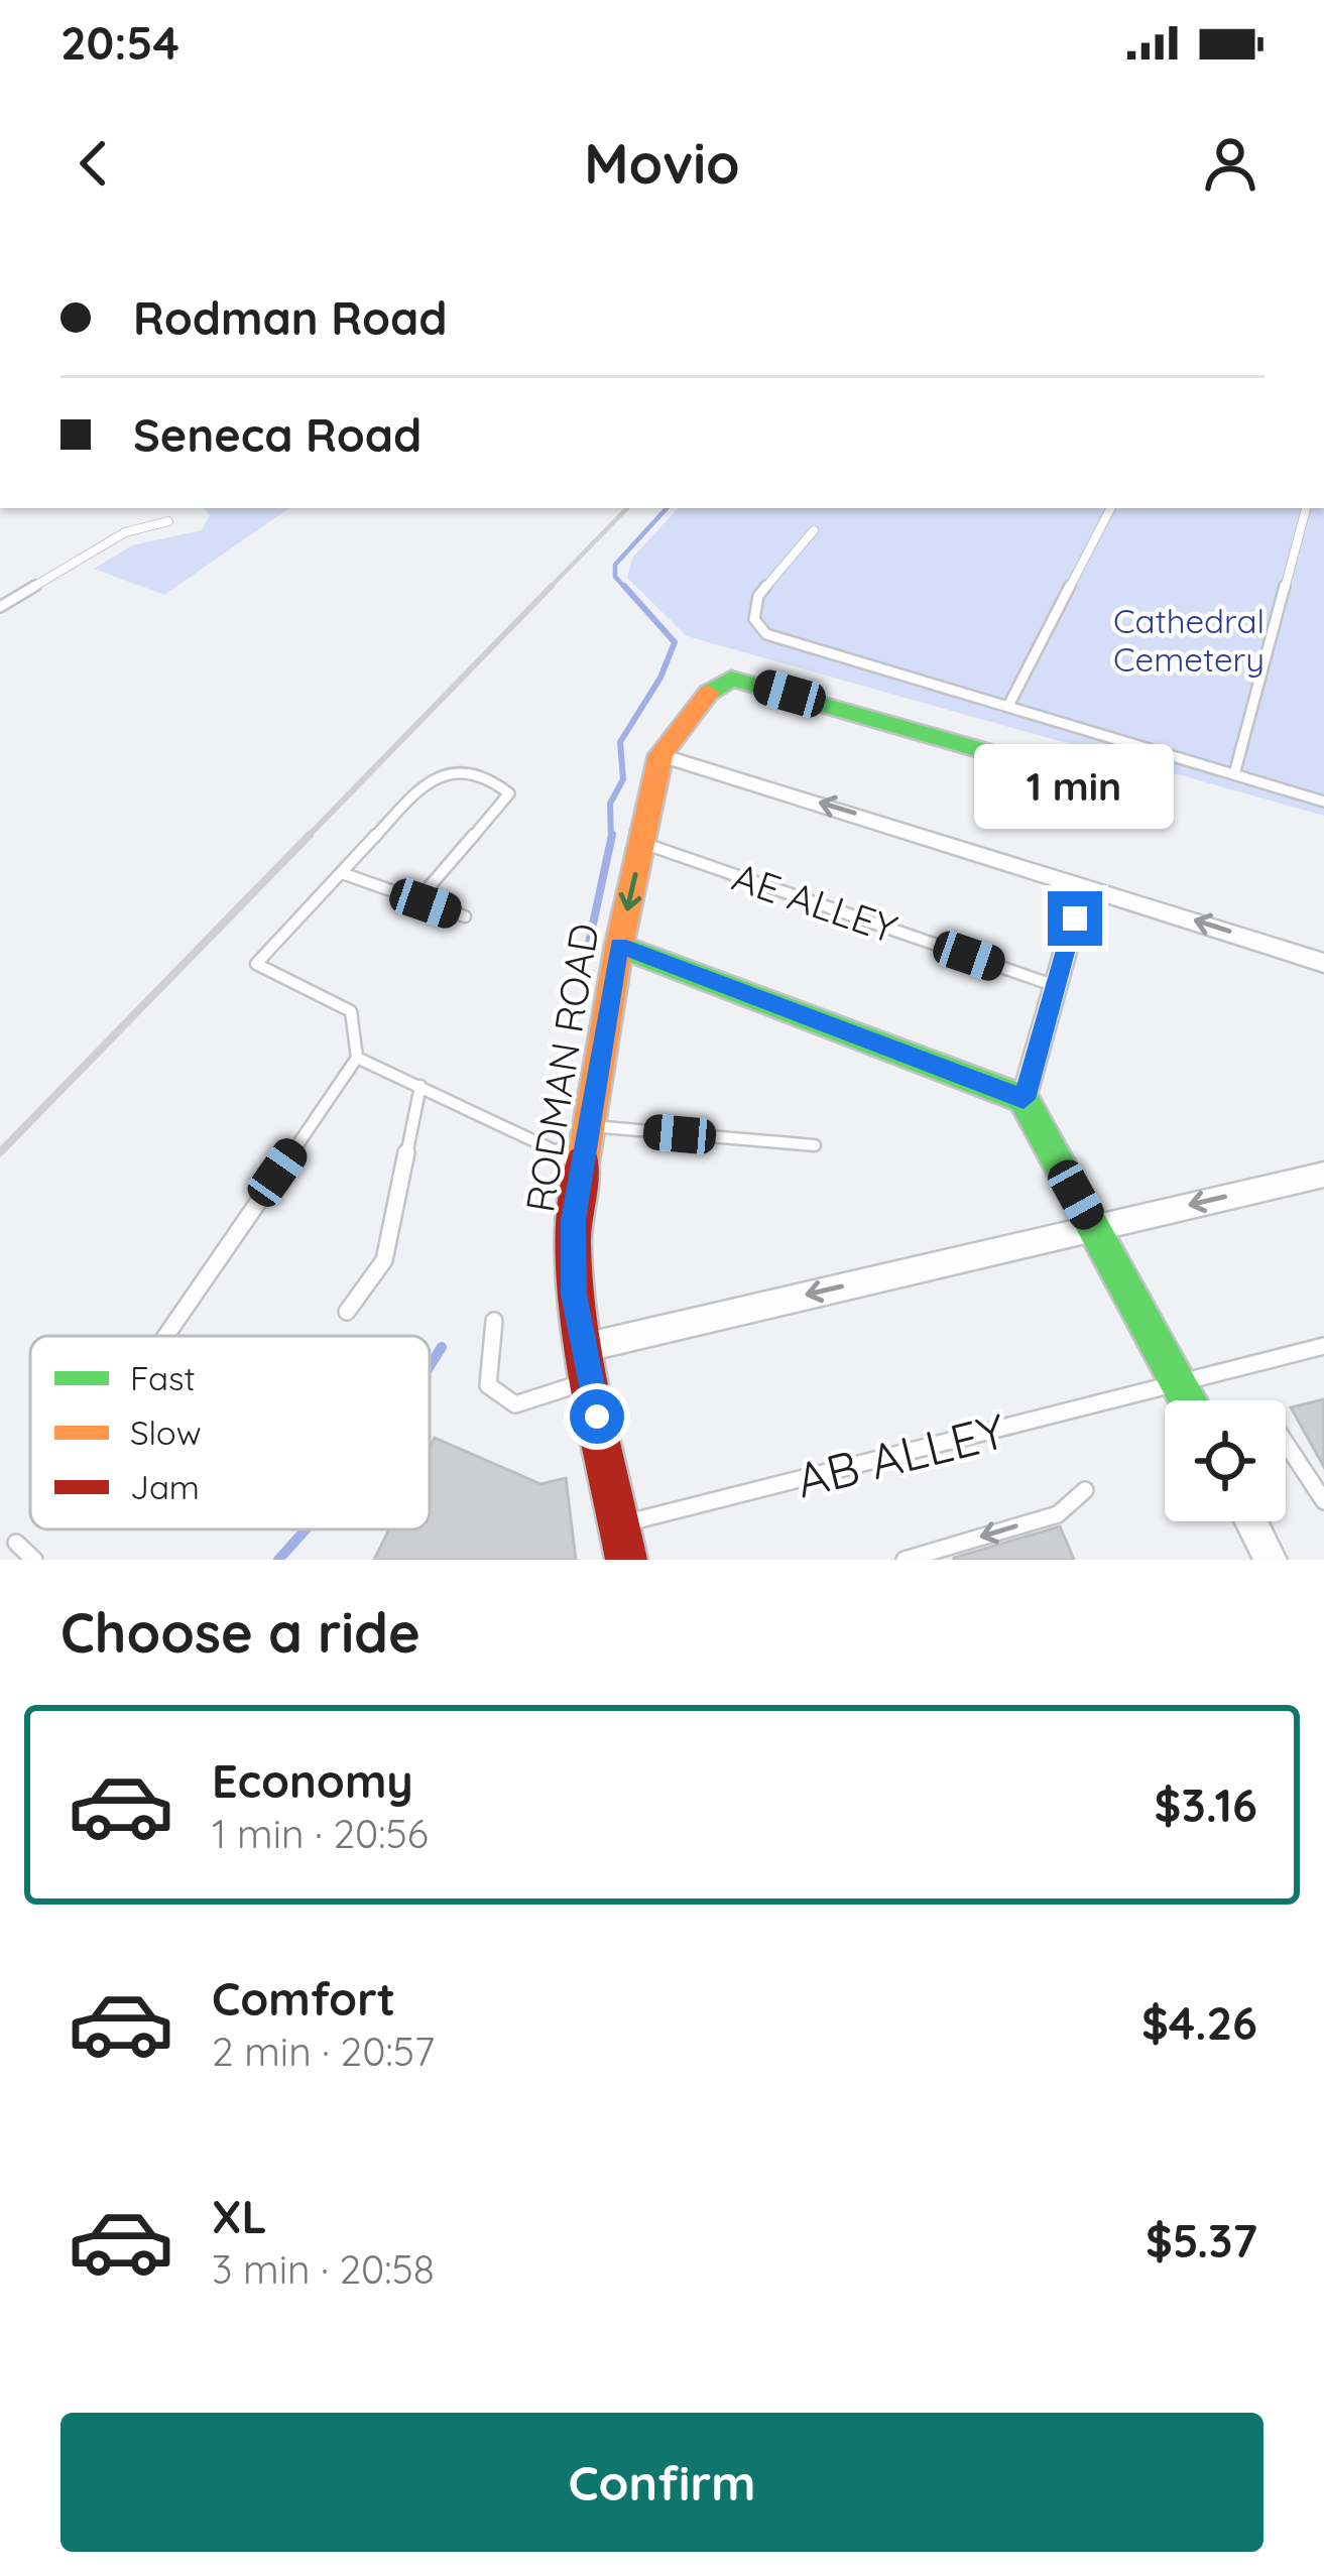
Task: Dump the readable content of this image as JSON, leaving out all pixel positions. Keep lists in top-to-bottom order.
{
  "streets": {
    "street": ["RODMAN ROAD"],
    "lane": ["AE ALLEY", "AB ALLEY"]
  },
  "crossings": [
    ["AE ALLEY", "RODMAN ROAD"],
    ["RODMAN ROAD", "AB ALLEY"]
  ],
  "parks": ["Cathedral Cemetery"],
  "legend": ["Fast", "Slow", "Jam"],
  "page": {
    "status": "20:54",
    "header": "Movio",
    "banner": ["Rodman Road", "Seneca Road"],
    "bubble": "1 min",
    "heading": "Choose a ride",
    "list": [
      {
        "name": "Economy",
        "note": "1 min · 20:56",
        "value": "$3.16"
      },
      {
        "name": "Comfort",
        "note": "2 min · 20:57",
        "value": "$4.26"
      },
      {
        "name": "XL",
        "note": "3 min · 20:58",
        "value": "$5.37"
      }
    ],
    "buttons": "Confirm"
  }
}
